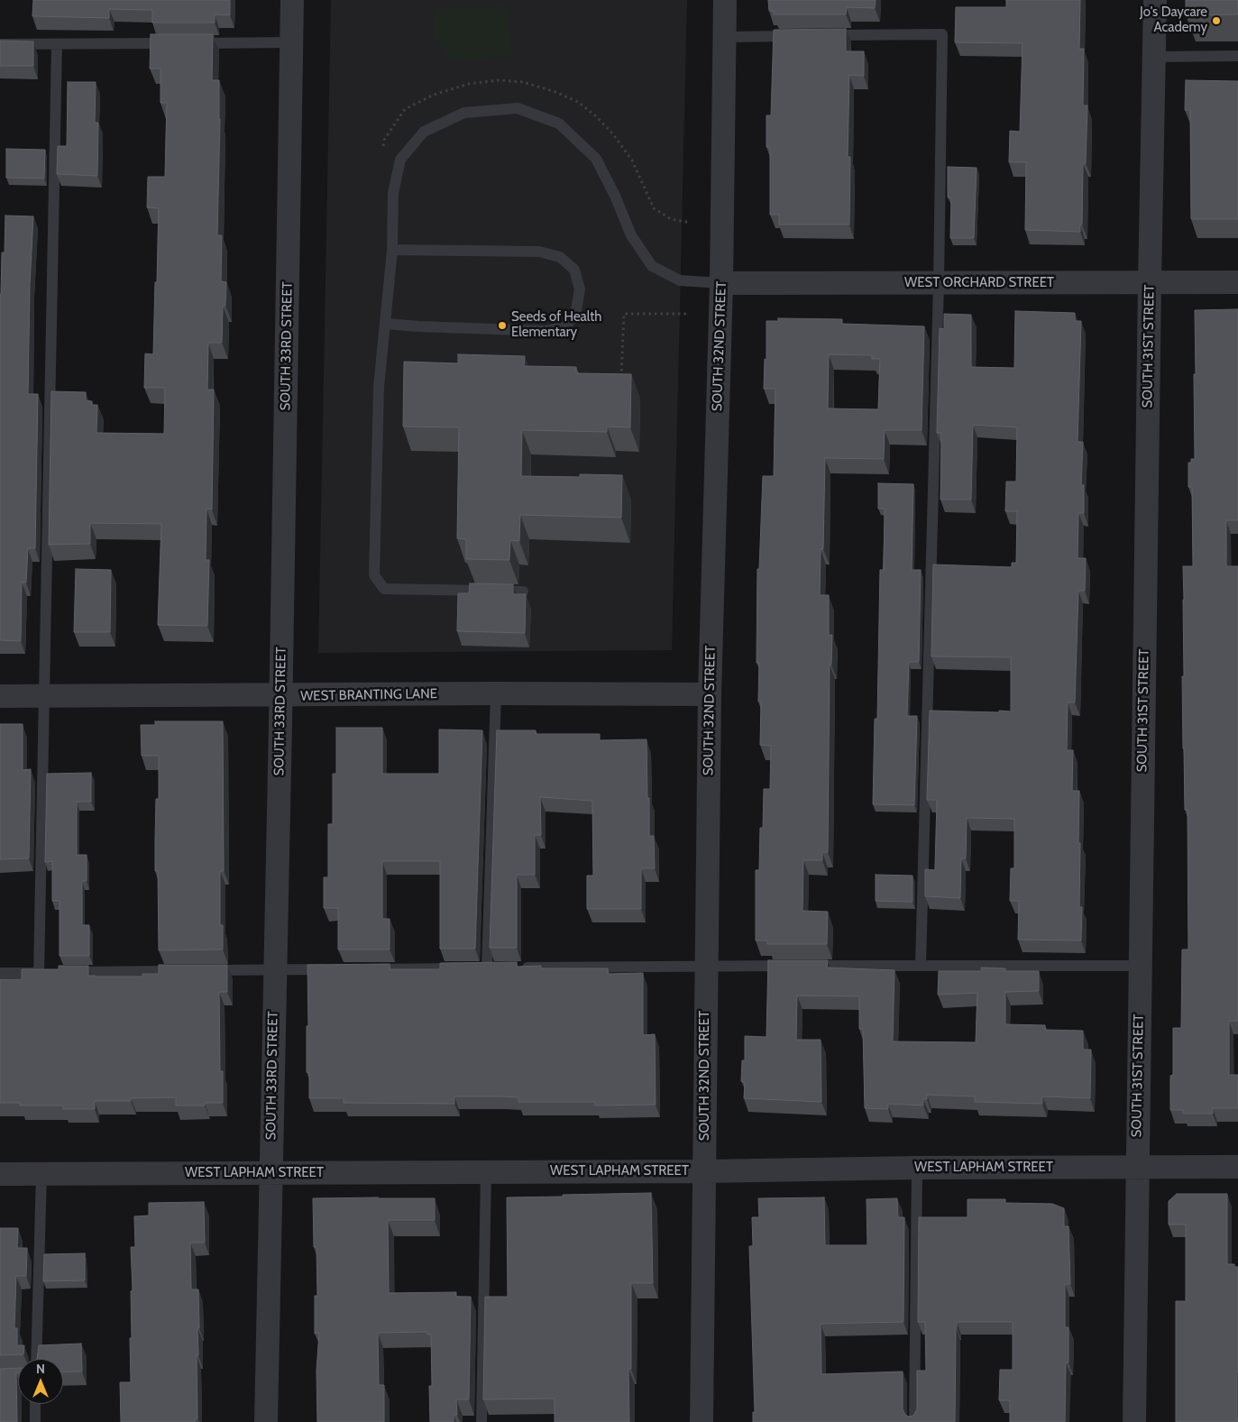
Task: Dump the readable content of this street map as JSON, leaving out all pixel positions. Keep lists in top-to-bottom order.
{
  "streets": {
    "street": [
      "WEST ORCHARD STREET",
      "SOUTH 33RD STREET",
      "SOUTH 32ND STREET",
      "SOUTH 31ST STREET",
      "WEST BRANTING LANE",
      "WEST LAPHAM STREET"
    ]
  },
  "crossings": [
    ["WEST ORCHARD STREET", "SOUTH 32ND STREET"],
    ["WEST ORCHARD STREET", "SOUTH 31ST STREET"],
    ["SOUTH 33RD STREET", "WEST BRANTING LANE"],
    ["SOUTH 33RD STREET", "WEST LAPHAM STREET"],
    ["SOUTH 32ND STREET", "WEST BRANTING LANE"],
    ["SOUTH 32ND STREET", "WEST LAPHAM STREET"],
    ["SOUTH 31ST STREET", "WEST LAPHAM STREET"]
  ],
  "places": ["Jo's Daycare Academy", "Seeds of Health Elementary"],
  "north": "top"
}
